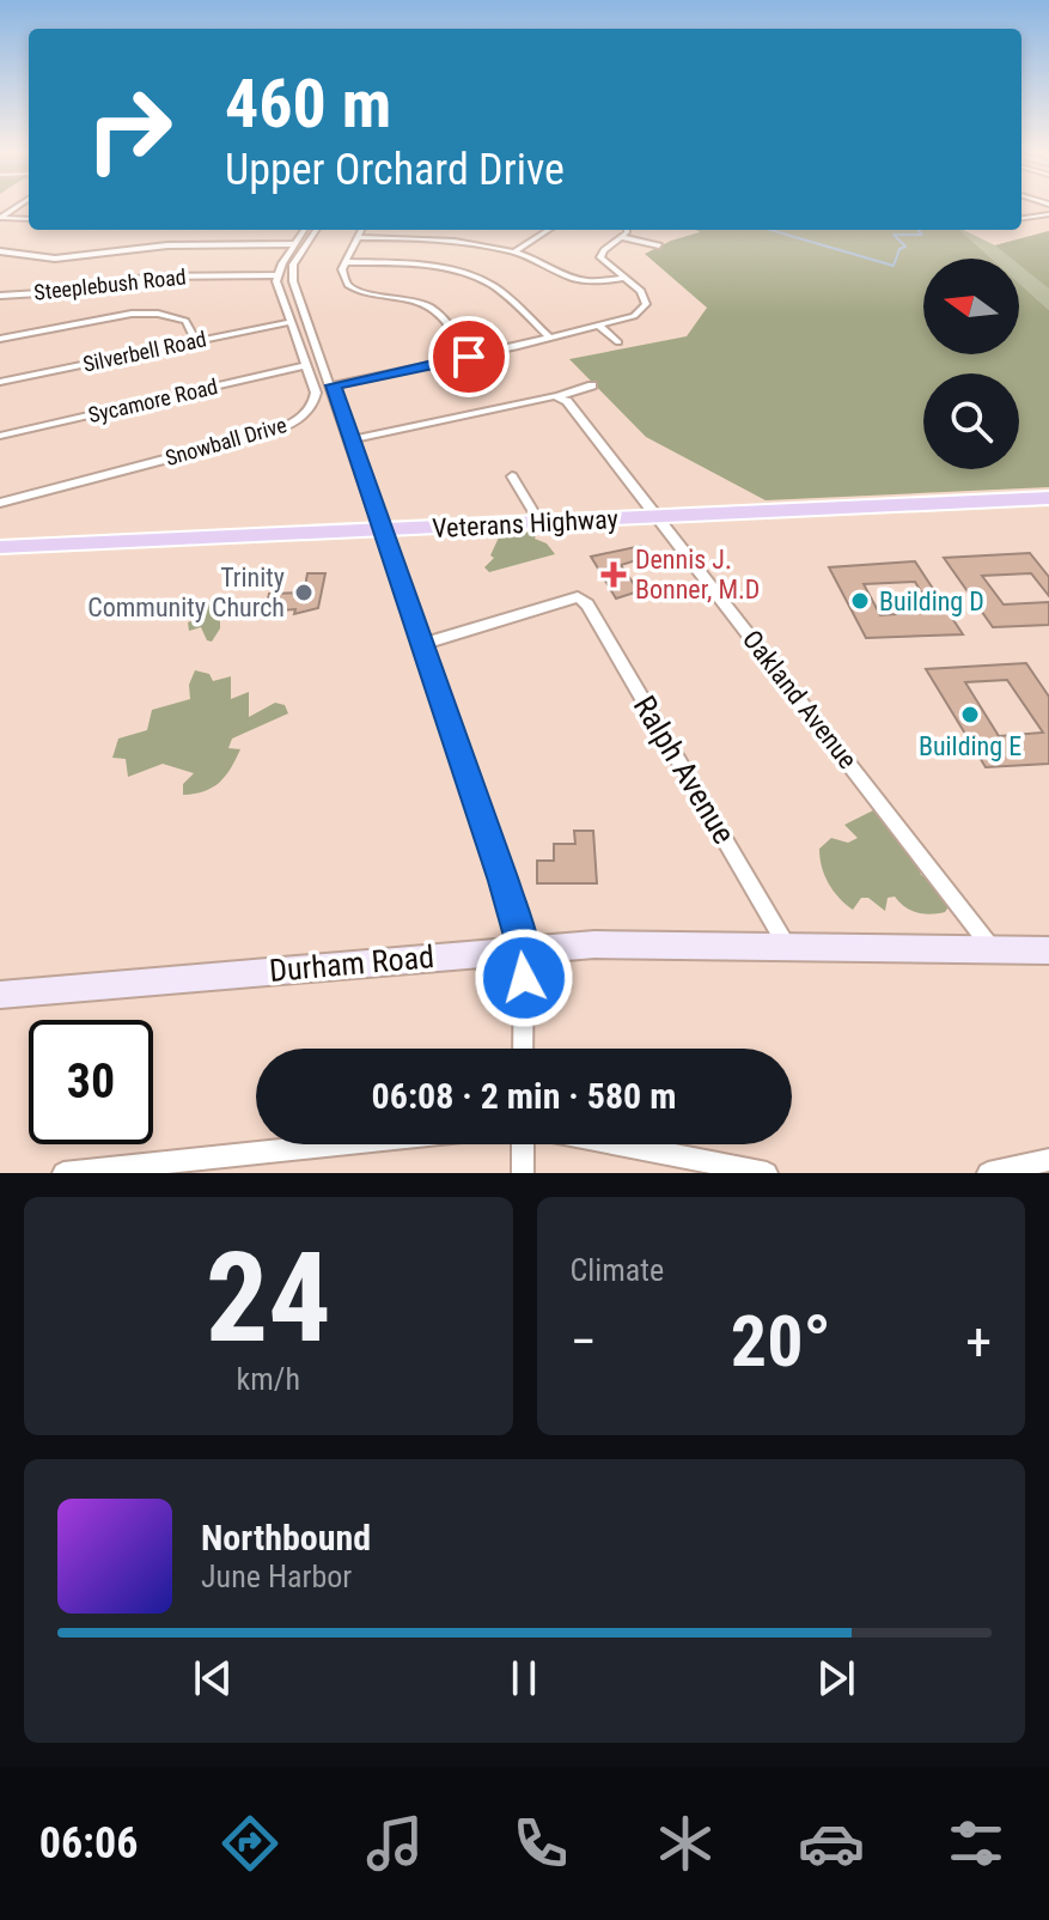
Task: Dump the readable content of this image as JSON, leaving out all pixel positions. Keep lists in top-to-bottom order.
{
  "streets": {
    "main road": ["Veterans Highway", "Durham Road"],
    "street": [
      "Steeplebush Road",
      "Silverbell Road",
      "Sycamore Road",
      "Snowball Drive",
      "Oakland Avenue",
      "Ralph Avenue"
    ]
  },
  "crossings": [
    ["Steeplebush Road", "Snowball Drive"],
    ["Silverbell Road", "Snowball Drive"],
    ["Sycamore Road", "Snowball Drive"],
    ["Veterans Highway", "Oakland Avenue"],
    ["Oakland Avenue", "Durham Road"],
    ["Ralph Avenue", "Durham Road"]
  ],
  "places": {
    "health": ["Dennis J. Bonner, M.D"],
    "other": ["Trinity Community Church", "Building D", "Building E"]
  },
  "north": "left",
  "page": {
    "turn": ["460 m", "Upper Orchard Drive"],
    "limit": "30",
    "trip": "06:08 · 2 min · 580 m",
    "tile": [
      ["24", "km/h"],
      "Climate"
    ],
    "heat": ["−", "20°", "+"],
    "song": ["Northbound", "June Harbor"],
    "tabs": "06:06"
  }
}
